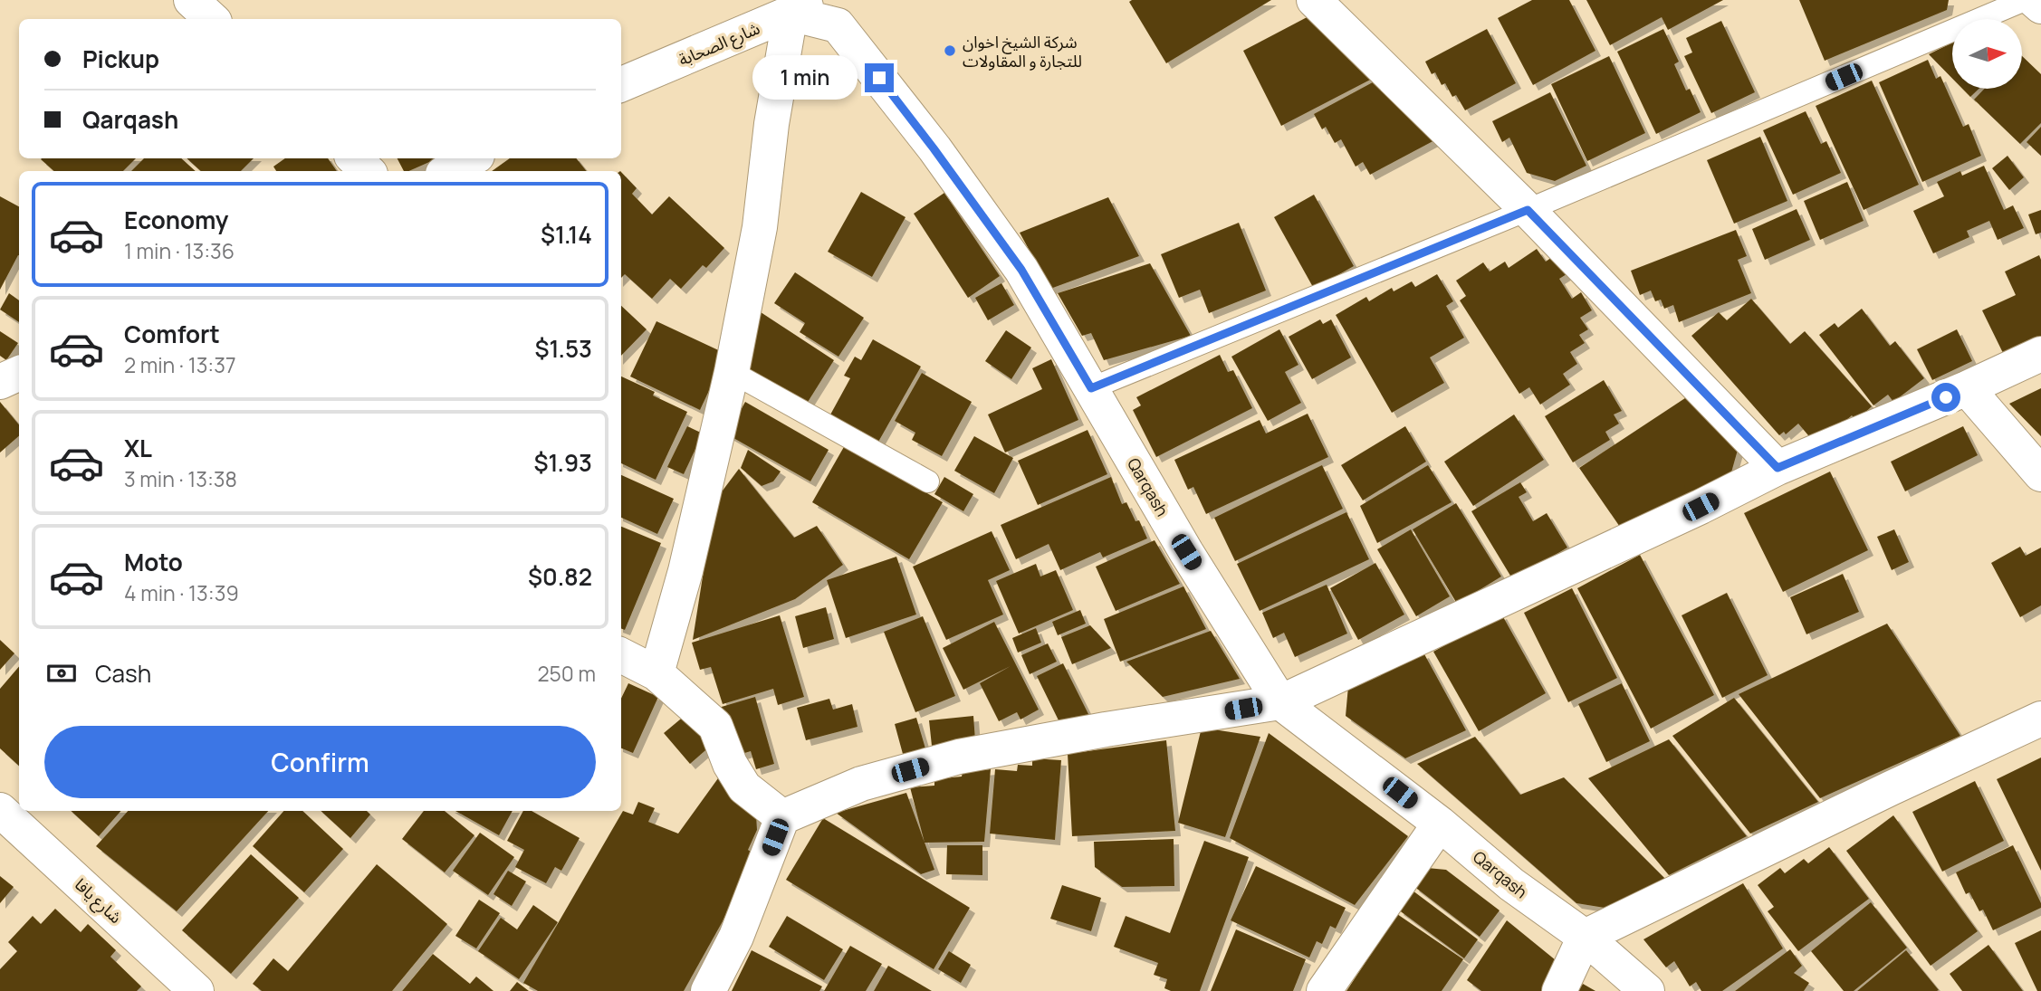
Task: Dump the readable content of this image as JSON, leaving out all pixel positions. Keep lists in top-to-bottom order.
{
  "streets": {
    "street": ["شارع الصحابة", "Qarqash", "شارع يافا"]
  },
  "crossings": [
    ["شارع الصحابة", "Qarqash"]
  ],
  "places": ["شركة الشيخ اخوان للتجارة و المقاولات"],
  "north": "right",
  "page": {
    "banner": ["Pickup", "Qarqash"],
    "bubble": "1 min",
    "list": [
      {
        "name": "Economy",
        "note": "1 min · 13:36",
        "value": "$1.14"
      },
      {
        "name": "Comfort",
        "note": "2 min · 13:37",
        "value": "$1.53"
      },
      {
        "name": "XL",
        "note": "3 min · 13:38",
        "value": "$1.93"
      },
      {
        "name": "Moto",
        "note": "4 min · 13:39",
        "value": "$0.82"
      }
    ],
    "pay": ["Cash", "250 m"],
    "buttons": "Confirm"
  }
}
